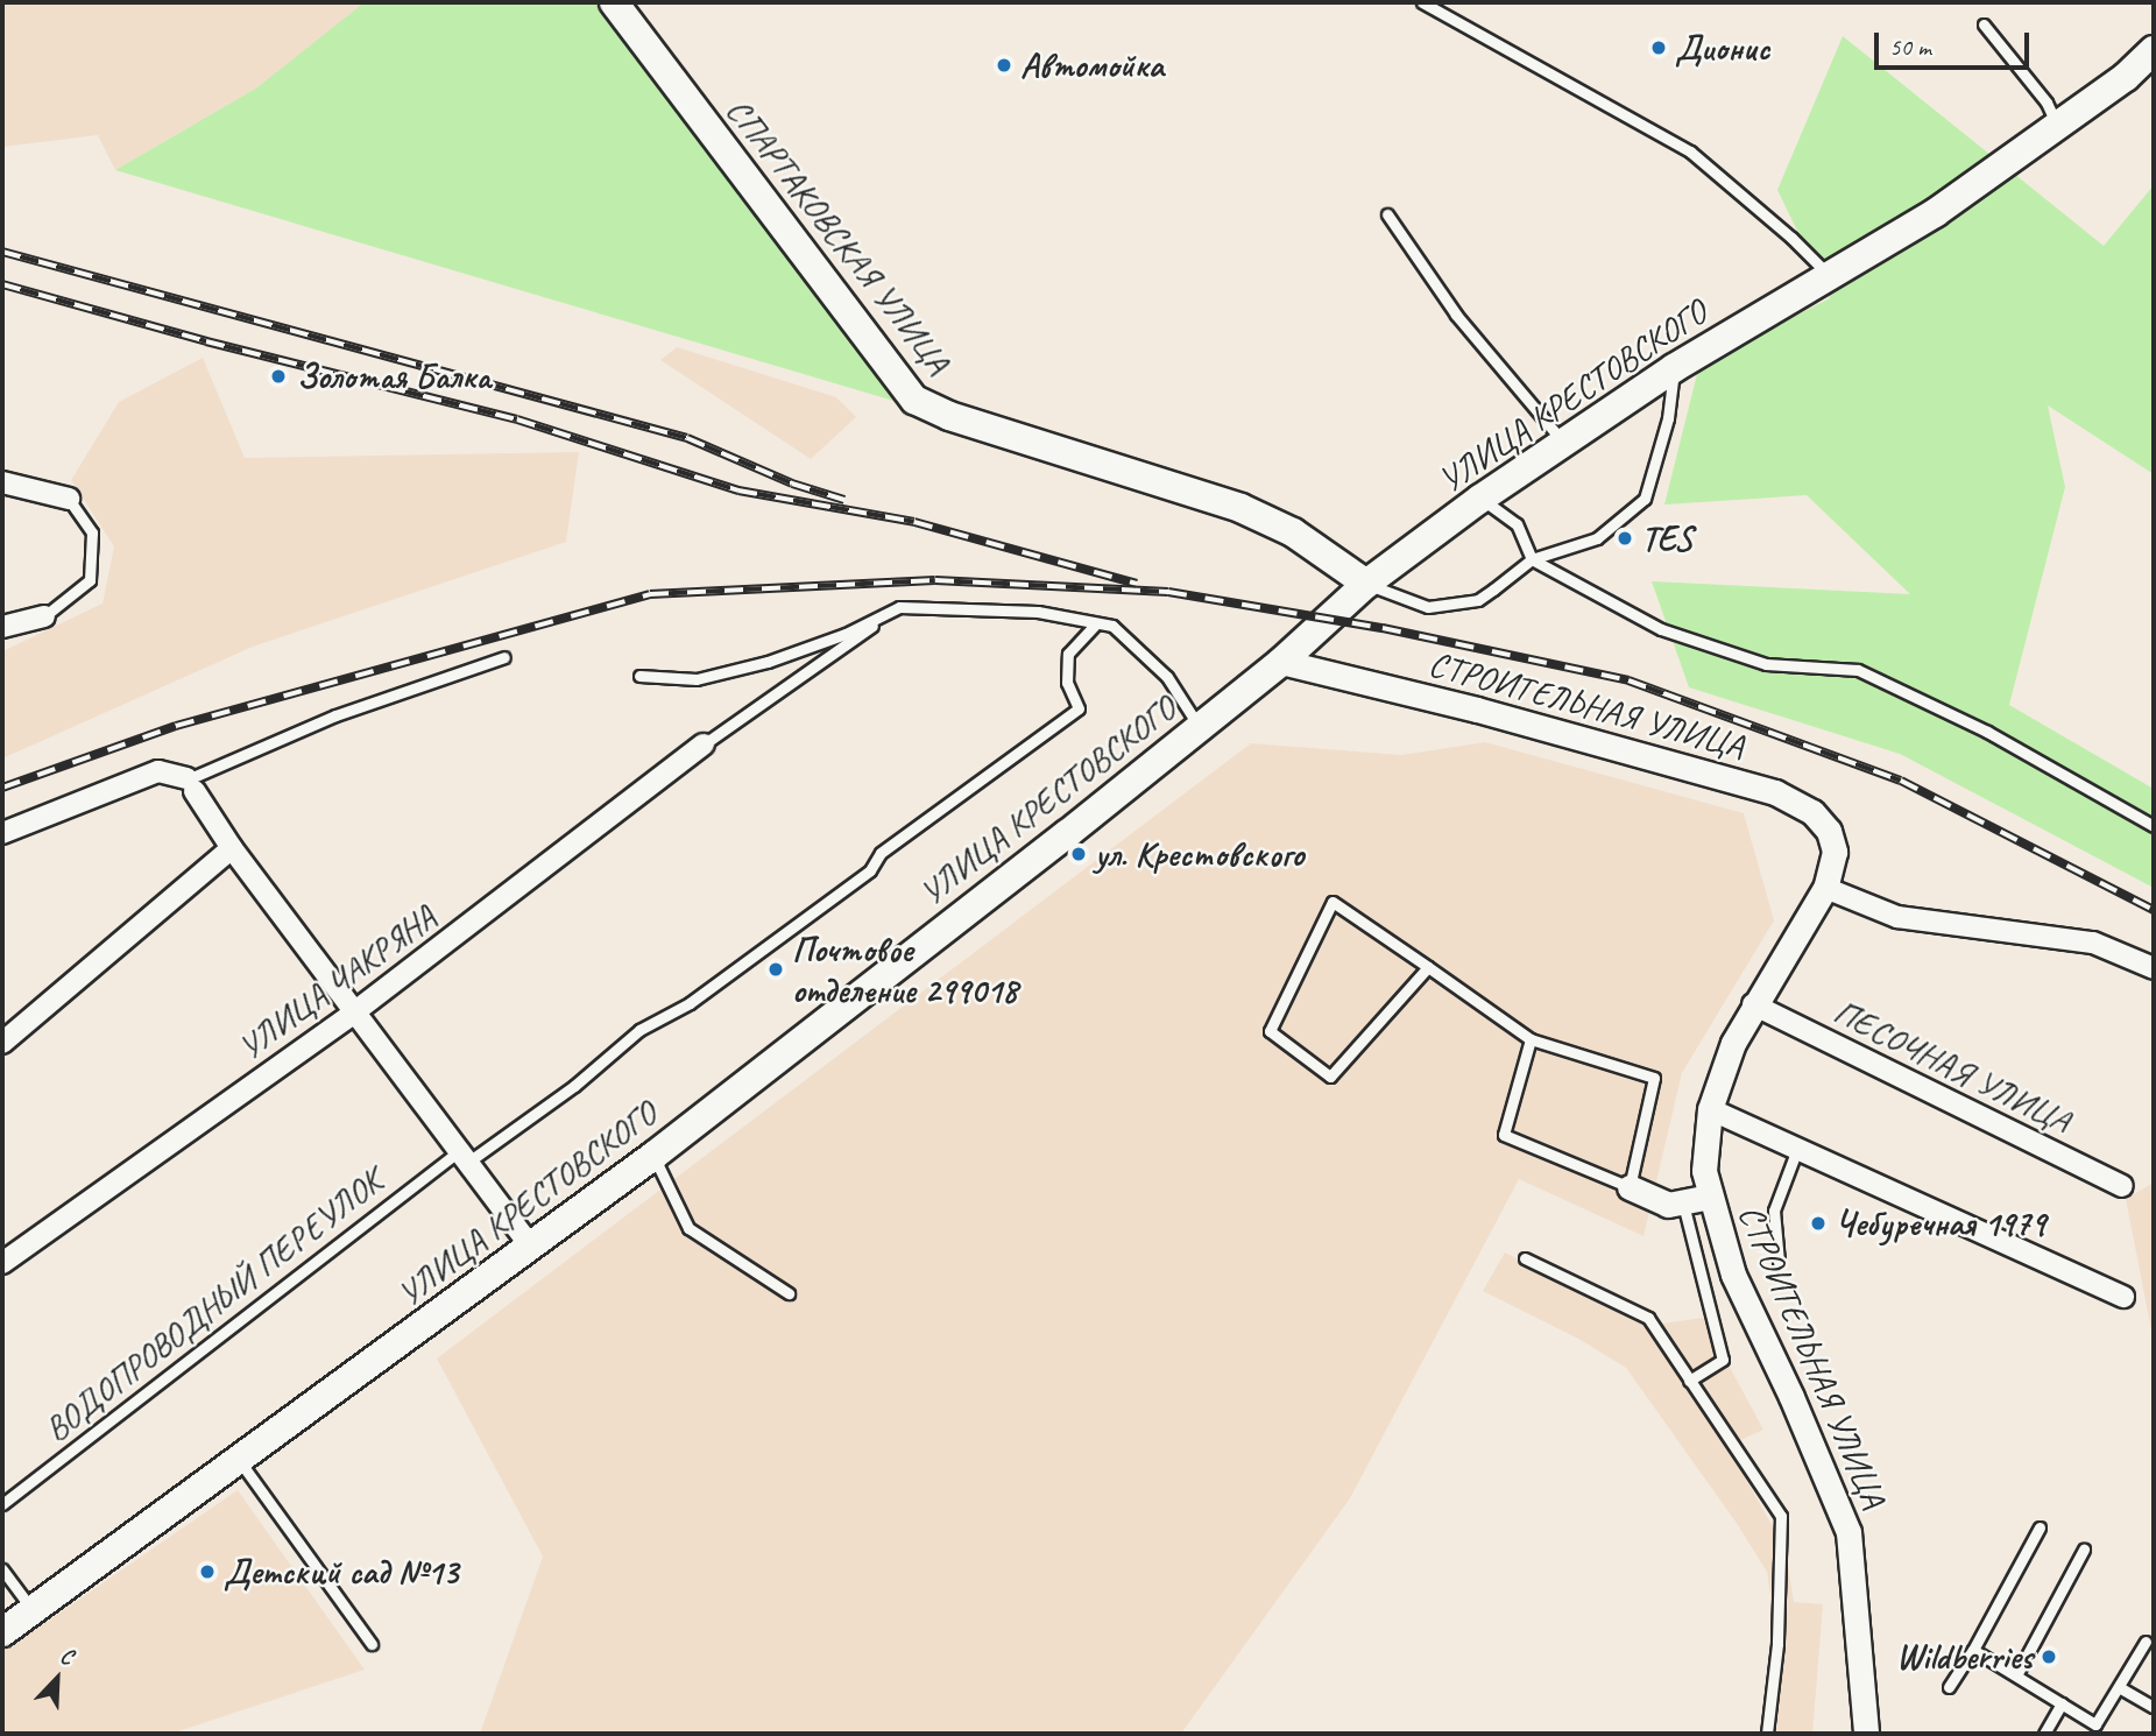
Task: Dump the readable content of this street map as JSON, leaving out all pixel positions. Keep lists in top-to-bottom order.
{
  "streets": {
    "main road": ["СПАРТАКОВСКАЯ УЛИЦА", "УЛИЦА КРЕСТОВСКОГО"],
    "street": ["СТРОИТЕЛЬНАЯ УЛИЦА", "УЛИЦА ЧАКРЯНА", "ПЕСОЧНАЯ УЛИЦА"],
    "lane": ["ВОДОПРОВОДНЫЙ ПЕРЕУЛОК"]
  },
  "crossings": [
    ["СПАРТАКОВСКАЯ УЛИЦА", "УЛИЦА КРЕСТОВСКОГО"],
    ["УЛИЦА КРЕСТОВСКОГО", "СТРОИТЕЛЬНАЯ УЛИЦА"],
    ["СТРОИТЕЛЬНАЯ УЛИЦА", "ПЕСОЧНАЯ УЛИЦА"]
  ],
  "places": [
    "Дионис",
    "Автомойка",
    "Золотая Балка",
    "TES",
    "ул. Крестовского",
    "Почтовое отделение 299018",
    "Чебуречная 1979",
    "Детский сад №13",
    "Wildberries"
  ],
  "scale_bar": "50 m",
  "north": "top right"
}
